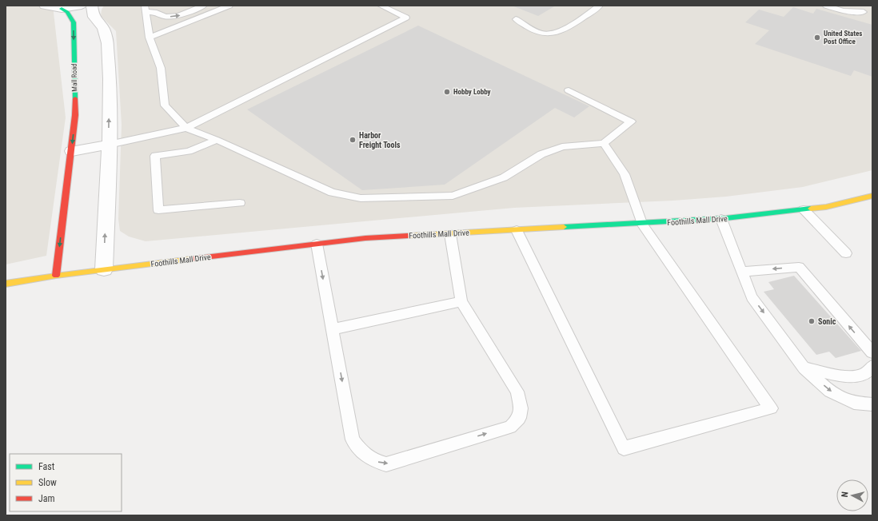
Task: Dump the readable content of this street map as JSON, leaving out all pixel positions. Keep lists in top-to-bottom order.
{
  "streets": {
    "main road": ["Mall Road", "Foothills Mall Drive"]
  },
  "crossings": [
    ["Mall Road", "Foothills Mall Drive"]
  ],
  "one_way": ["Mall Road"],
  "places": [
    "United States Post Office",
    "Hobby Lobby",
    "Harbor Freight Tools",
    "Sonic"
  ],
  "legend": ["Fast", "Slow", "Jam"],
  "north": "left"
}
